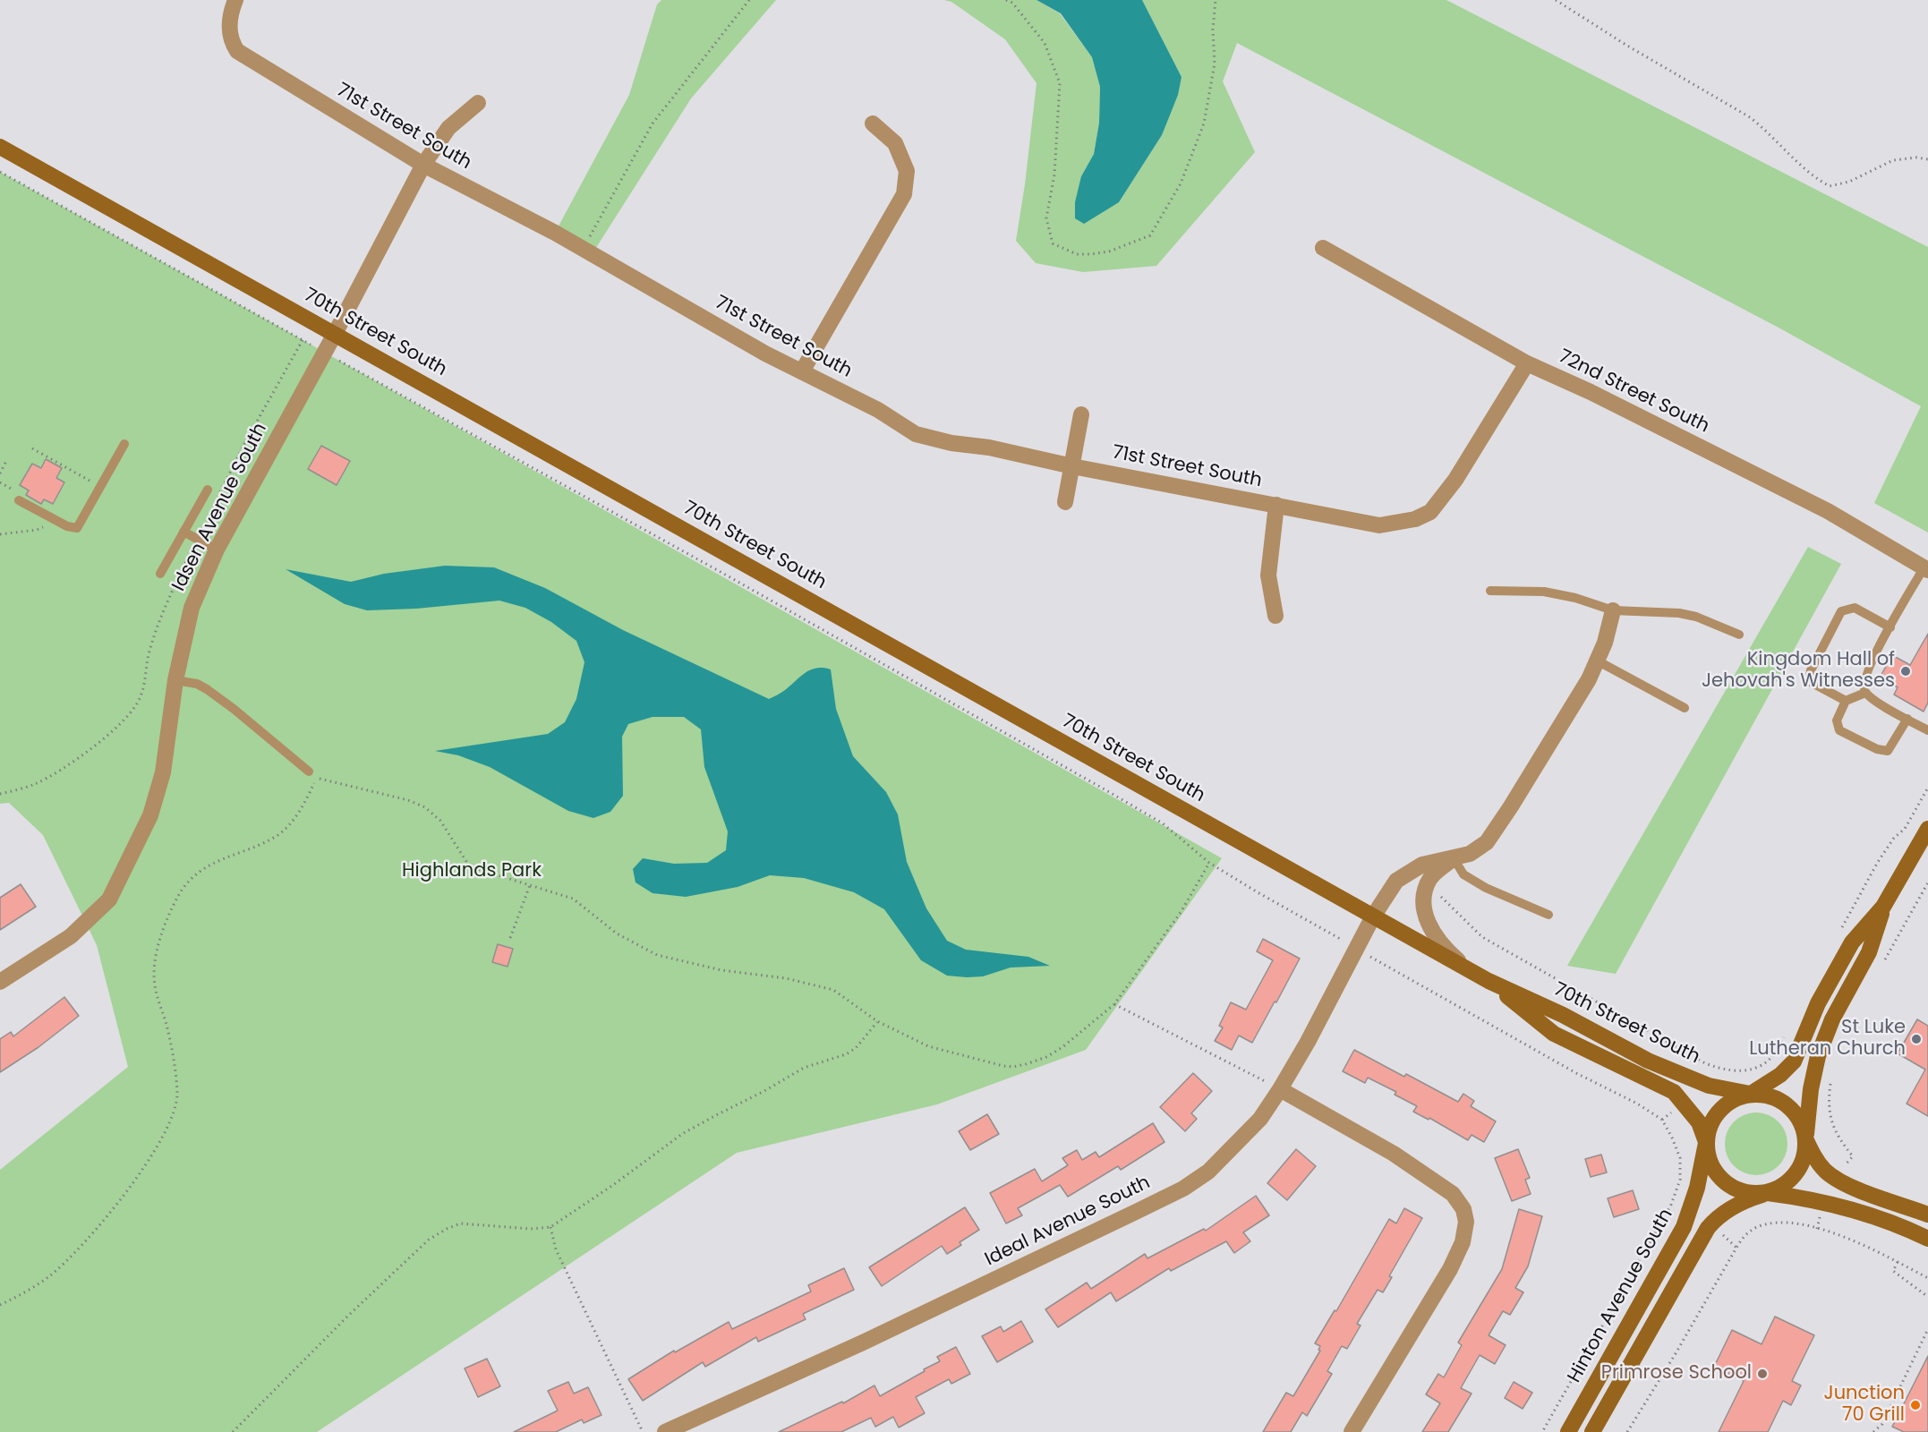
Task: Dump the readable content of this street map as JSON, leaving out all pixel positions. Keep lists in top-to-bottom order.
{
  "streets": {
    "main road": ["70th Street South", "Hinton Avenue South"],
    "street": [
      "71st Street South",
      "72nd Street South",
      "Idsen Avenue South",
      "Ideal Avenue South"
    ]
  },
  "crossings": [
    ["71st Street South", "72nd Street South"],
    ["71st Street South", "Idsen Avenue South"],
    ["70th Street South", "Idsen Avenue South"],
    ["70th Street South", "Ideal Avenue South"],
    ["70th Street South", "Hinton Avenue South"]
  ],
  "parks": ["Highlands Park"],
  "places": [
    "Kingdom Hall of Jehovah's Witnesses",
    "St Luke Lutheran Church",
    "Primrose School",
    "Junction 70 Grill"
  ]
}
